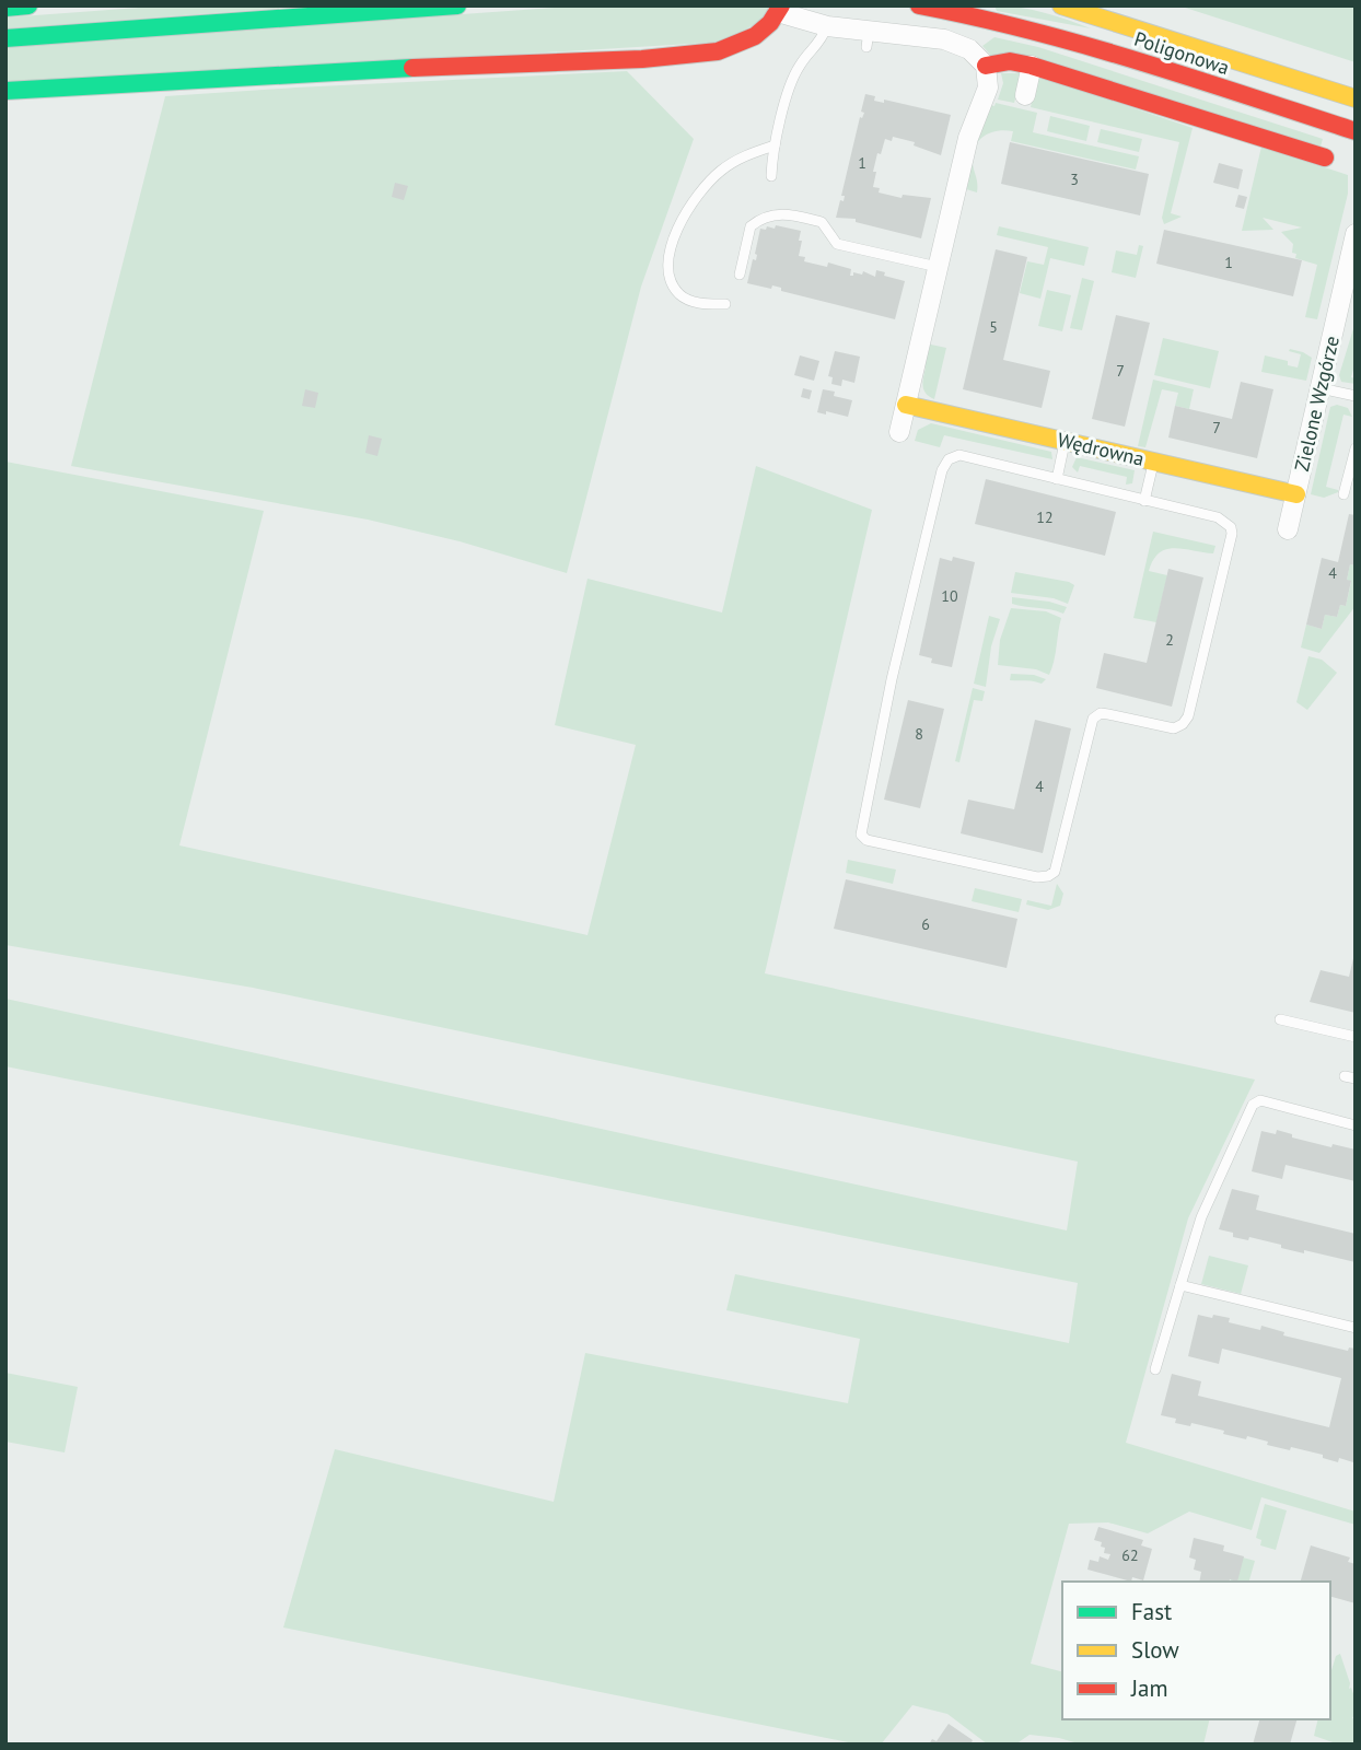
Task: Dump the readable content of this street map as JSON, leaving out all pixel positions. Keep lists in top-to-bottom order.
{
  "streets": {
    "street": ["Poligonowa", "Zielone Wzgórze", "Wędrowna"]
  },
  "crossings": [
    ["Zielone Wzgórze", "Wędrowna"]
  ],
  "house_numbers": [
    "1",
    "3",
    "1",
    "5",
    "7",
    "7",
    "12",
    "4",
    "10",
    "2",
    "8",
    "4",
    "6",
    "62"
  ],
  "legend": ["Fast", "Slow", "Jam"]
}
